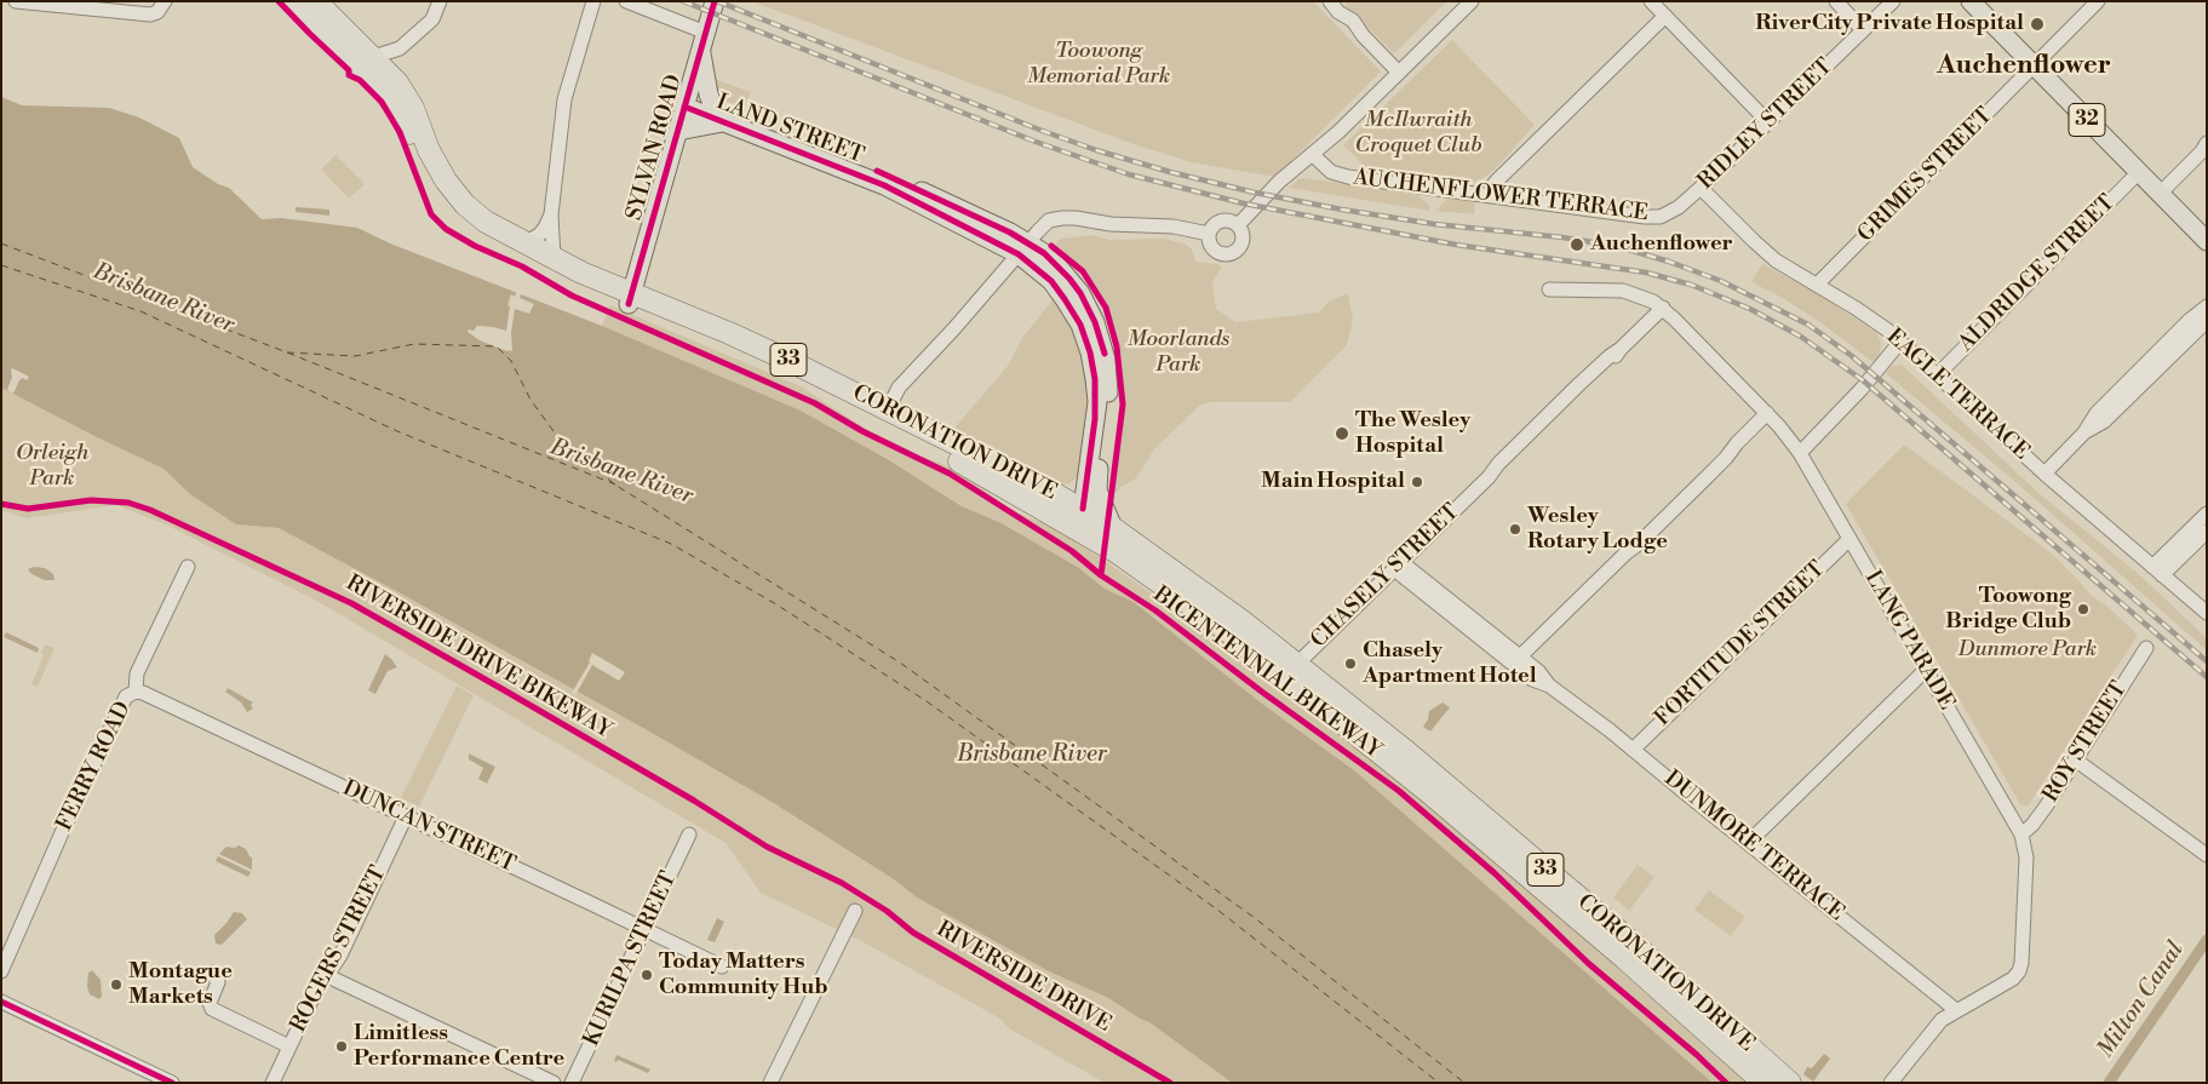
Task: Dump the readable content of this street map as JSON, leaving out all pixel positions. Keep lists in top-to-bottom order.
{
  "streets": {
    "highway": ["33", "CORONATION DRIVE"],
    "main road": ["32", "LAND STREET", "SYLVAN ROAD"],
    "street": [
      "RIDLEY STREET",
      "GRIMES STREET",
      "AUCHENFLOWER TERRACE",
      "ALDRIDGE STREET",
      "EAGLE TERRACE",
      "CHASELY STREET",
      "LANG PARADE",
      "FORTITUDE STREET",
      "ROY STREET",
      "FERRY ROAD",
      "DUNCAN STREET",
      "DUNMORE TERRACE",
      "ROGERS STREET",
      "KURILPA STREET"
    ],
    "cycle path": ["RIVERSIDE DRIVE BIKEWAY", "BICENTENNIAL BIKEWAY"]
  },
  "crossings": [
    ["32", "GRIMES STREET"],
    ["32", "ALDRIDGE STREET"],
    ["RIDLEY STREET", "AUCHENFLOWER TERRACE"],
    ["RIDLEY STREET", "EAGLE TERRACE"],
    ["LAND STREET", "SYLVAN ROAD"],
    ["LAND STREET", "CORONATION DRIVE"],
    ["SYLVAN ROAD", "CORONATION DRIVE"],
    ["GRIMES STREET", "EAGLE TERRACE"],
    ["ALDRIDGE STREET", "EAGLE TERRACE"],
    ["CORONATION DRIVE", "CHASELY STREET"],
    ["CHASELY STREET", "LANG PARADE"],
    ["CHASELY STREET", "DUNMORE TERRACE"],
    ["LANG PARADE", "FORTITUDE STREET"],
    ["LANG PARADE", "ROY STREET"],
    ["LANG PARADE", "DUNMORE TERRACE"],
    ["FORTITUDE STREET", "DUNMORE TERRACE"],
    ["FERRY ROAD", "DUNCAN STREET"],
    ["DUNCAN STREET", "ROGERS STREET"],
    ["DUNCAN STREET", "KURILPA STREET"]
  ],
  "districts": ["Auchenflower"],
  "water": ["Brisbane River", "Milton Canal"],
  "parks": [
    "Toowong Memorial Park",
    "McIlwraith Croquet Club",
    "Moorlands Park",
    "Orleigh Park",
    "Dunmore Park"
  ],
  "places": [
    "RiverCity Private Hospital",
    "Auchenflower",
    "The Wesley Hospital",
    "Main Hospital",
    "Wesley Rotary Lodge",
    "Toowong Bridge Club",
    "Chasely Apartment Hotel",
    "Today Matters Community Hub",
    "Montague Markets",
    "Limitless Performance Centre"
  ]
}
